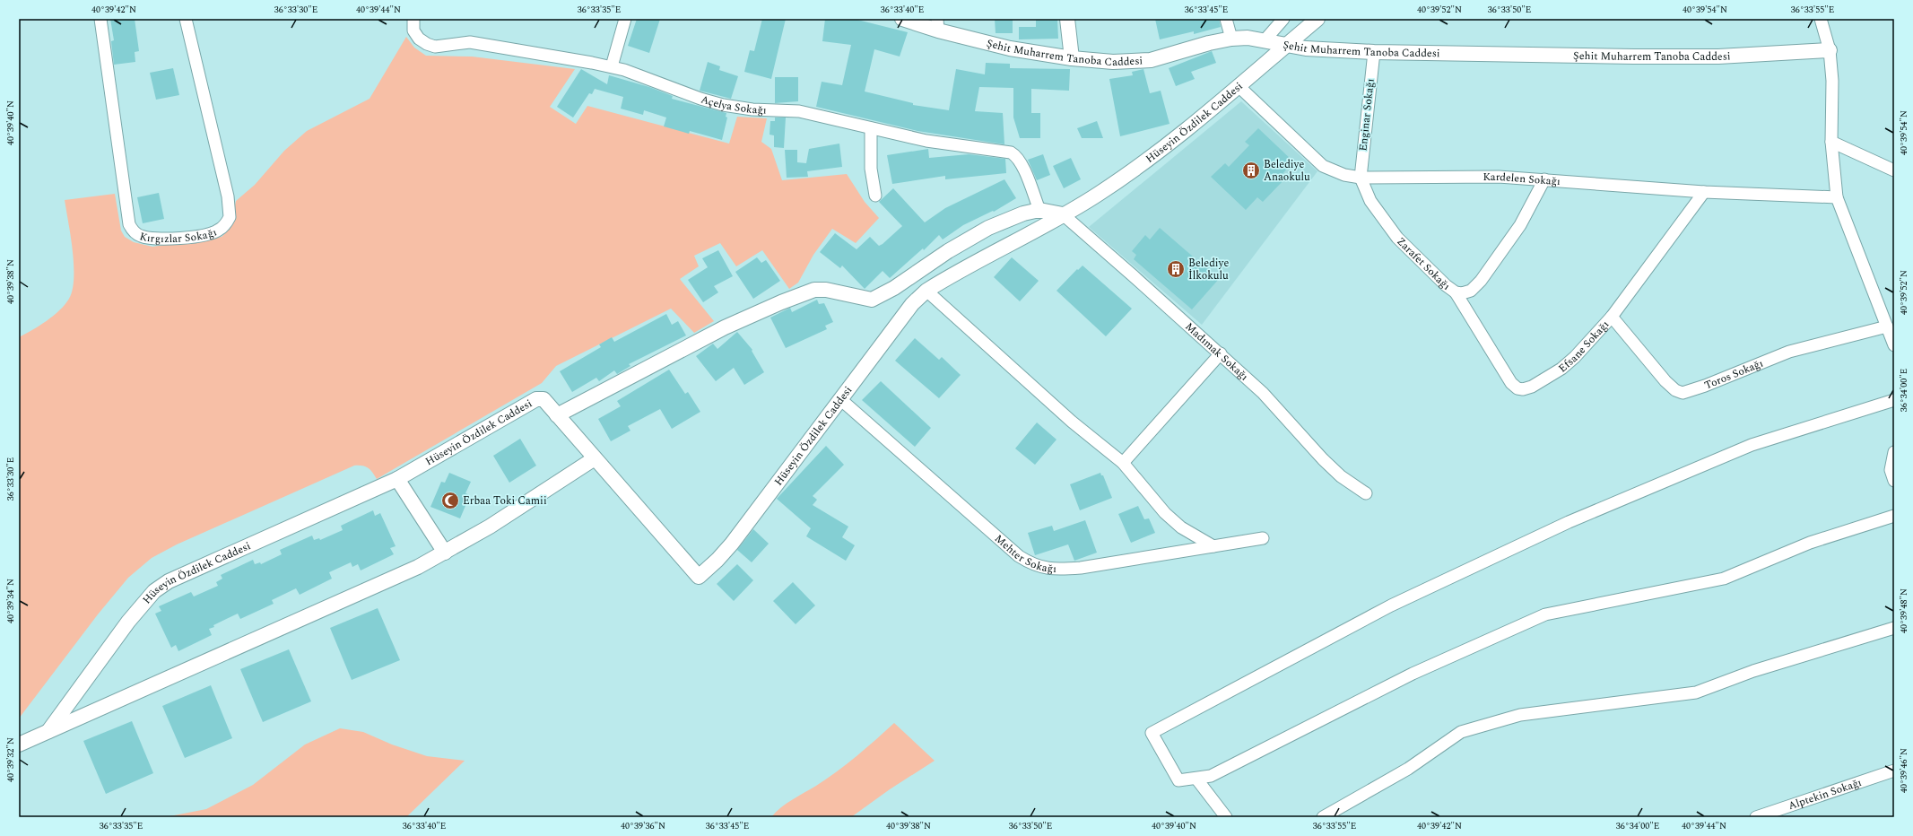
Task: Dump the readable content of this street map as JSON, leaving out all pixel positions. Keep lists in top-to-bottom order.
{
  "streets": {
    "street": [
      "Şehit Muharrem Tanoba Caddesi",
      "Açelya Sokağı",
      "Enginar Sokağı",
      "Hüseyin Özdilek Caddesi",
      "Kardelen Sokağı",
      "Kırgızlar Sokağı",
      "Zarafet Sokağı",
      "Efsane Sokağı",
      "Madımak Sokağı",
      "Toros Sokağı",
      "Mehter Sokağı",
      "Alptekin Sokağı"
    ]
  },
  "crossings": [
    ["Şehit Muharrem Tanoba Caddesi", "Enginar Sokağı"],
    ["Şehit Muharrem Tanoba Caddesi", "Hüseyin Özdilek Caddesi"],
    ["Enginar Sokağı", "Kardelen Sokağı"],
    ["Enginar Sokağı", "Zarafet Sokağı"],
    ["Hüseyin Özdilek Caddesi", "Kardelen Sokağı"],
    ["Hüseyin Özdilek Caddesi", "Madımak Sokağı"],
    ["Hüseyin Özdilek Caddesi", "Mehter Sokağı"],
    ["Kardelen Sokağı", "Zarafet Sokağı"],
    ["Kardelen Sokağı", "Efsane Sokağı"],
    ["Zarafet Sokağı", "Efsane Sokağı"],
    ["Efsane Sokağı", "Toros Sokağı"]
  ],
  "places": {
    "building": ["Belediye Anaokulu", "Belediye İlkokulu"],
    "mosque": ["Erbaa Toki Camii"]
  },
  "coordinates": [
    "40°39'42\"N",
    "36°33'30\"E",
    "40°39'44\"N",
    "36°33'35\"E",
    "36°33'40\"E",
    "36°33'45\"E",
    "40°39'52\"N",
    "36°33'50\"E",
    "40°39'54\"N",
    "36°33'55\"E",
    "40°39'40\"N",
    "40°39'38\"N",
    "36°34'00\"E",
    "40°39'34\"N",
    "40°39'48\"N",
    "40°39'32\"N",
    "40°39'46\"N",
    "40°39'36\"N"
  ]
}
